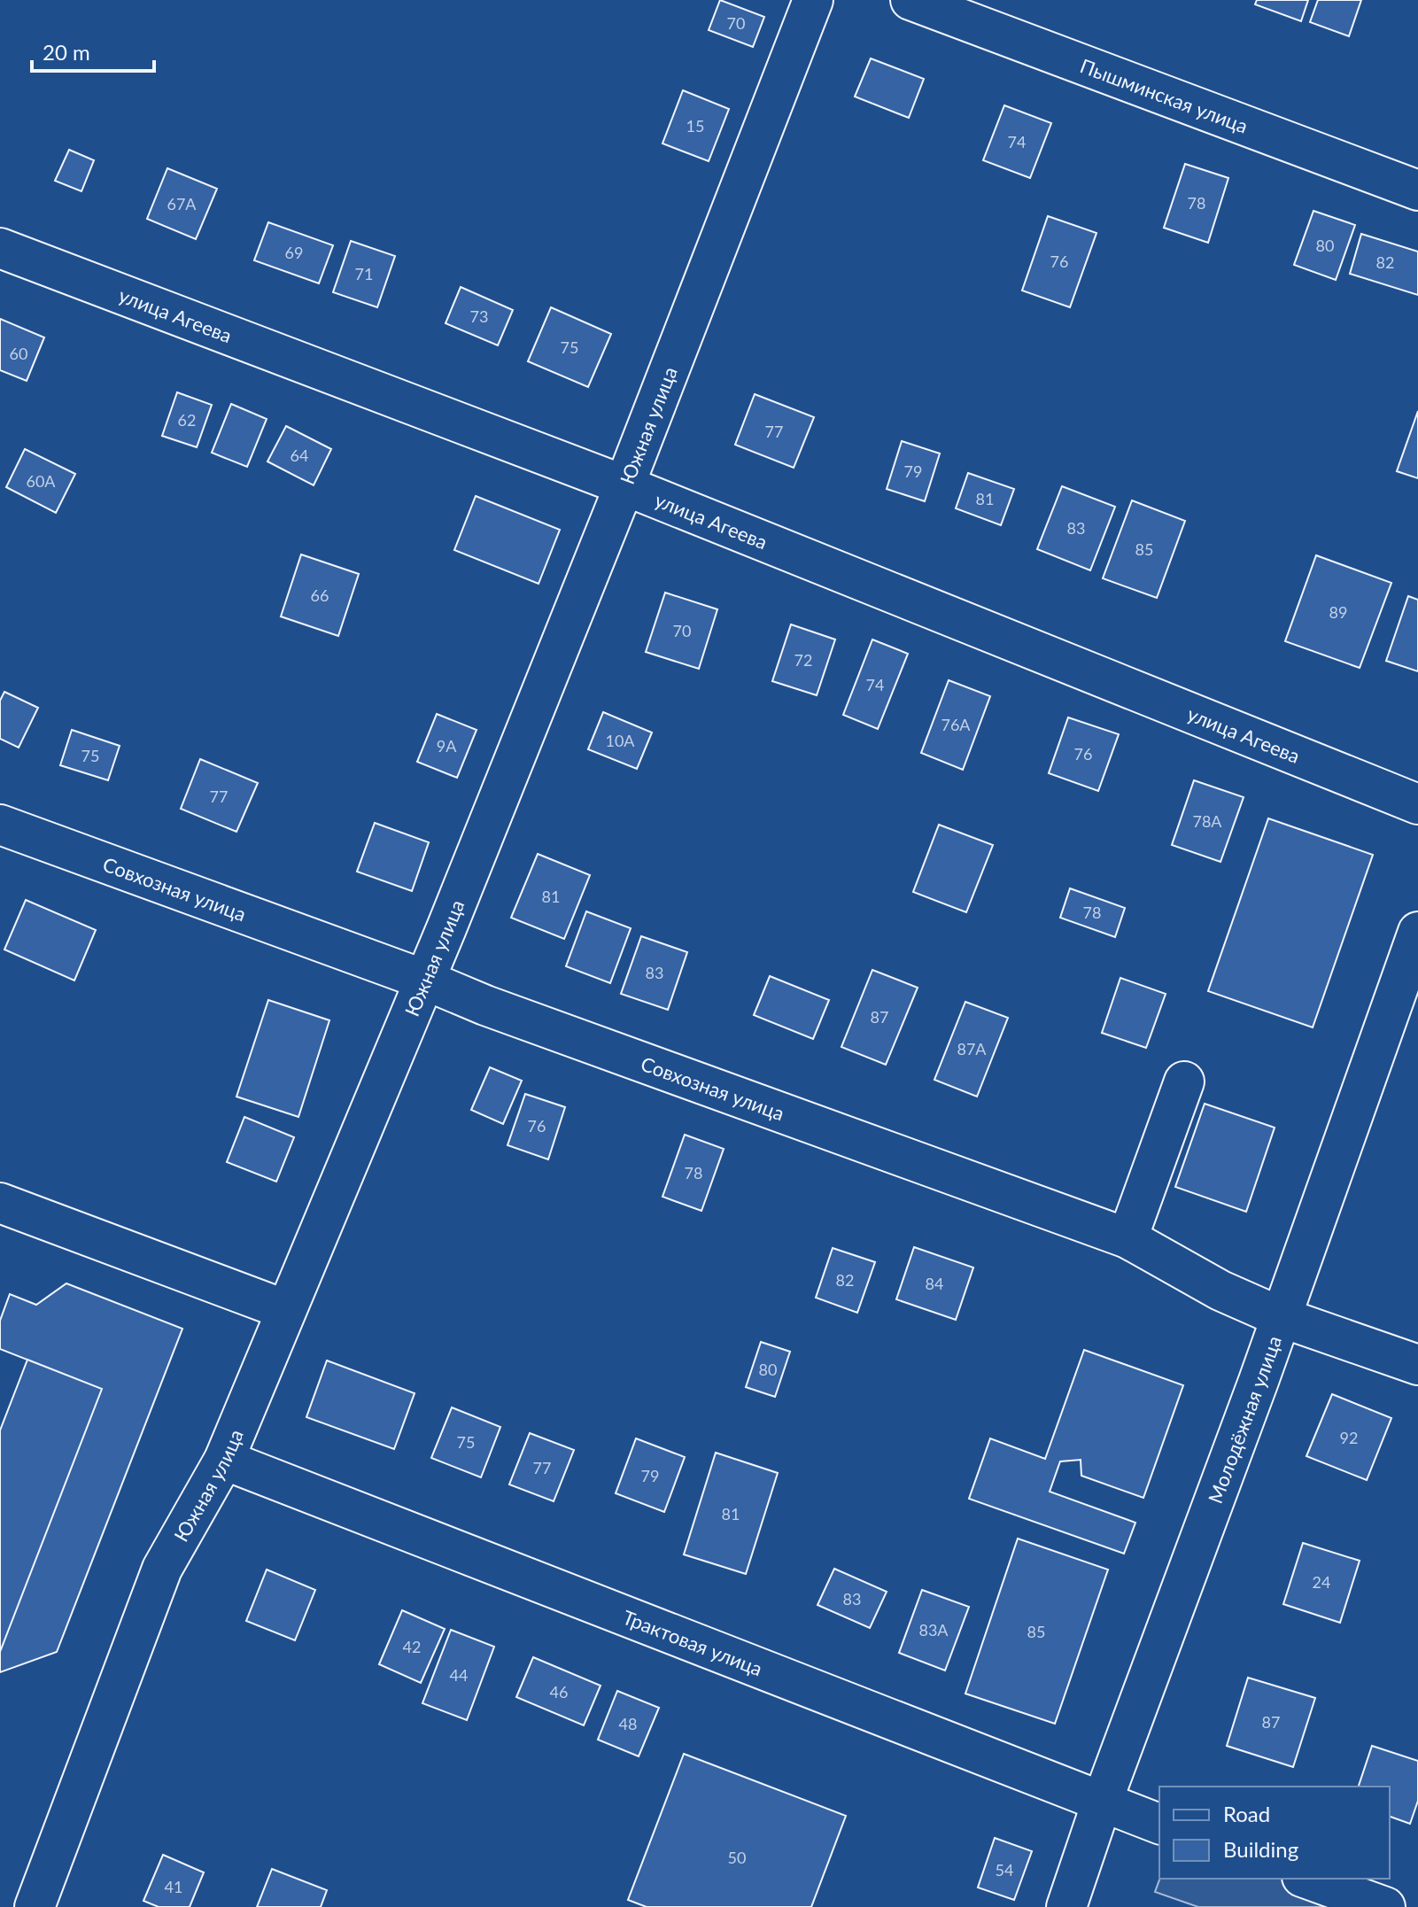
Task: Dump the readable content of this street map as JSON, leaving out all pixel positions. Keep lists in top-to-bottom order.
{
  "streets": {
    "street": [
      "Пышминская улица",
      "улица Агеева",
      "Южная улица",
      "Совхозная улица",
      "Молодёжная улица",
      "Трактовая улица"
    ]
  },
  "crossings": [
    ["улица Агеева", "Южная улица"],
    ["Южная улица", "Совхозная улица"],
    ["Южная улица", "Трактовая улица"],
    ["Совхозная улица", "Молодёжная улица"],
    ["Молодёжная улица", "Трактовая улица"]
  ],
  "house_numbers": [
    "70",
    "15",
    "74",
    "78",
    "67А",
    "80",
    "69",
    "76",
    "82",
    "71",
    "73",
    "75",
    "60",
    "62",
    "77",
    "64",
    "79",
    "60А",
    "81",
    "83",
    "85",
    "66",
    "89",
    "70",
    "72",
    "74",
    "76А",
    "10А",
    "9А",
    "76",
    "75",
    "77",
    "78А",
    "81",
    "78",
    "83",
    "87",
    "87А",
    "76",
    "78",
    "82",
    "84",
    "80",
    "92",
    "75",
    "77",
    "79",
    "81",
    "24",
    "83",
    "83А",
    "85",
    "42",
    "44",
    "46",
    "87",
    "48",
    "50",
    "54",
    "41"
  ],
  "legend": ["Road", "Building"],
  "scale_bar": "20 m"
}
